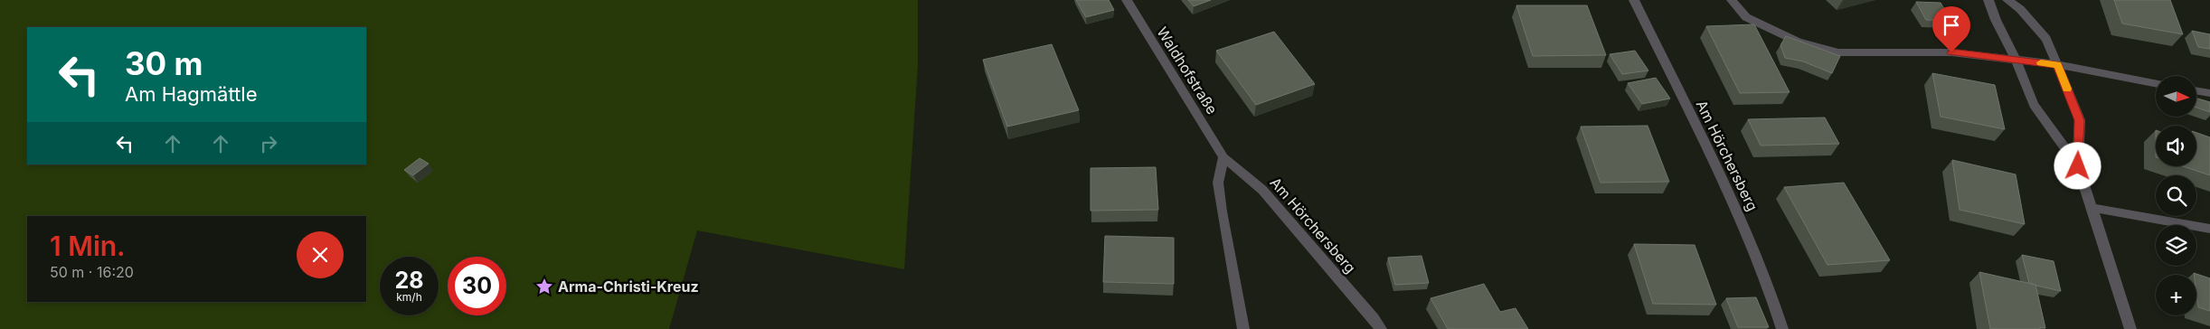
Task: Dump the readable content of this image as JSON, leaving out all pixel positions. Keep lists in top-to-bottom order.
{
  "streets": {
    "street": ["Waldhofstraße", "Am Hörchersberg"]
  },
  "crossings": [
    ["Waldhofstraße", "Am Hörchersberg"]
  ],
  "places": {
    "place": ["Arma-Christi-Kreuz"]
  },
  "north": "right",
  "page": {
    "turn": ["30 m", "Am Hagmättle"],
    "map_buttons": "+",
    "heading": ["1 Min.", "50 m · 16:20"],
    "speed": "28 km/h",
    "limit": "30"
  }
}
